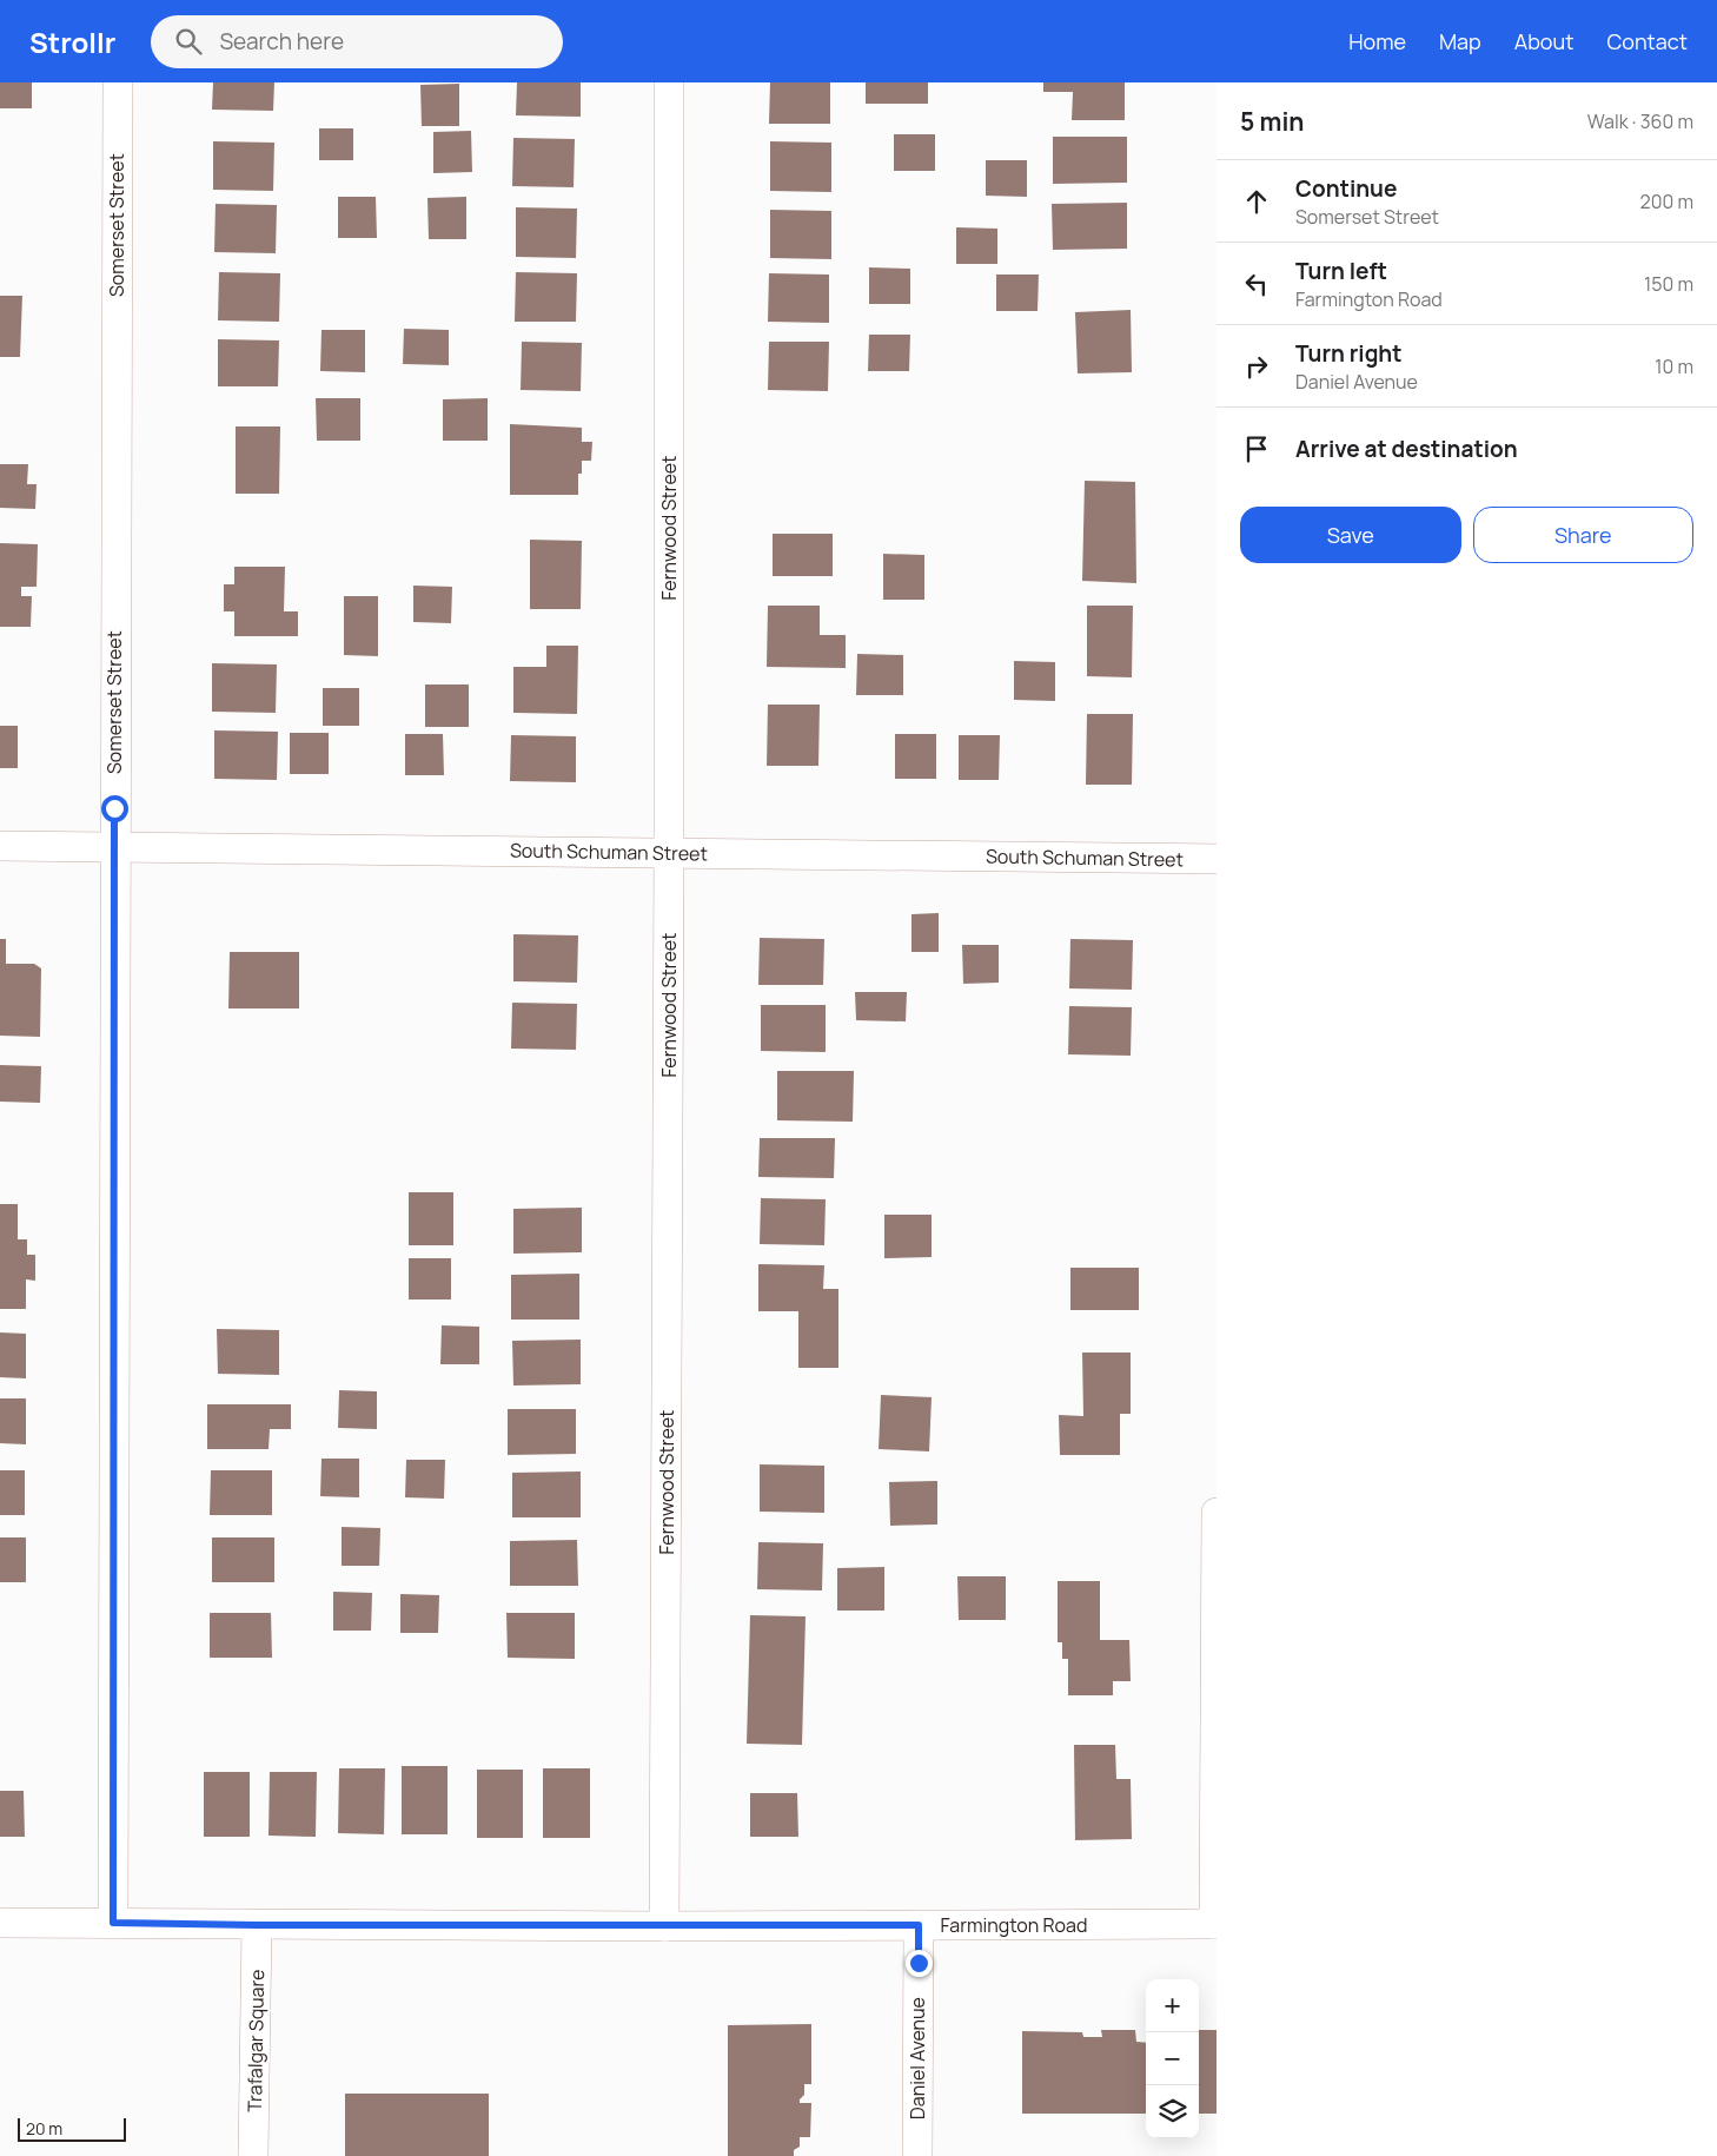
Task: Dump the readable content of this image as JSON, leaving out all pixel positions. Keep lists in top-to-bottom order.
{
  "streets": {
    "street": [
      "Somerset Street",
      "Fernwood Street",
      "South Schuman Street",
      "Farmington Road",
      "Trafalgar Square",
      "Daniel Avenue"
    ]
  },
  "crossings": [
    ["Somerset Street", "South Schuman Street"],
    ["Somerset Street", "Farmington Road"],
    ["Fernwood Street", "South Schuman Street"],
    ["Fernwood Street", "Farmington Road"],
    ["Farmington Road", "Trafalgar Square"],
    ["Farmington Road", "Daniel Avenue"]
  ],
  "scale_bar": "20 m",
  "page": {
    "header": "Strollr",
    "search": "Search here",
    "nav": [
      "Home",
      "Map",
      "About",
      "Contact"
    ],
    "heading": ["5 min", "Walk · 360 m"],
    "list": [
      ["Continue", "Somerset Street", "200 m"],
      ["Turn left", "Farmington Road", "150 m"],
      ["Turn right", "Daniel Avenue", "10 m"],
      "Arrive at destination"
    ],
    "buttons": ["Save", "Share"],
    "map_buttons": ["+", "−"],
    "scale": "20 m"
  }
}
